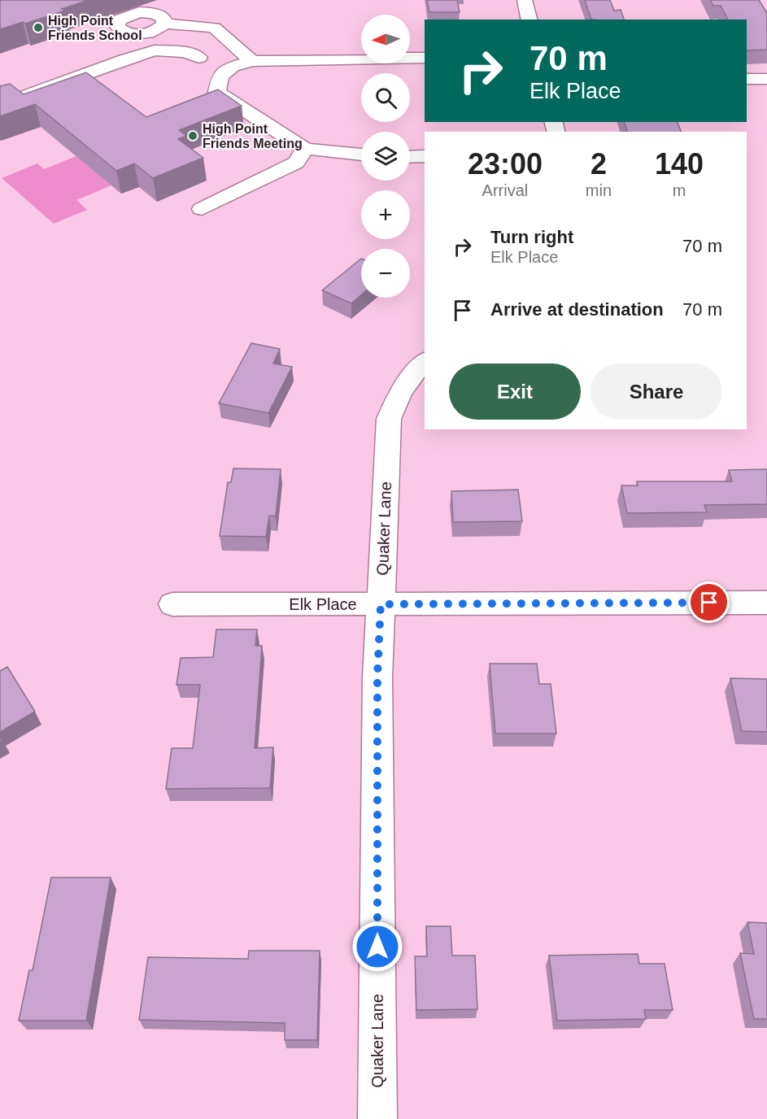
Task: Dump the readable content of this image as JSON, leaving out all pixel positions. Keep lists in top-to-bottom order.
{
  "streets": {
    "street": ["Quaker Lane", "Elk Place"]
  },
  "crossings": [
    ["Quaker Lane", "Elk Place"]
  ],
  "places": ["High Point Friends School", "High Point Friends Meeting"],
  "north": "left",
  "page": {
    "map_buttons": ["+", "−"],
    "turn": ["70 m", "Elk Place"],
    "eta": [
      "23:00",
      "Arrival",
      "2",
      "min",
      "140",
      "m"
    ],
    "list": [
      {
        "name": "Turn right",
        "note": "Elk Place",
        "value": "70 m"
      },
      {
        "name": "Arrive at destination",
        "value": "70 m"
      }
    ],
    "buttons": ["Exit", "Share"]
  }
}
